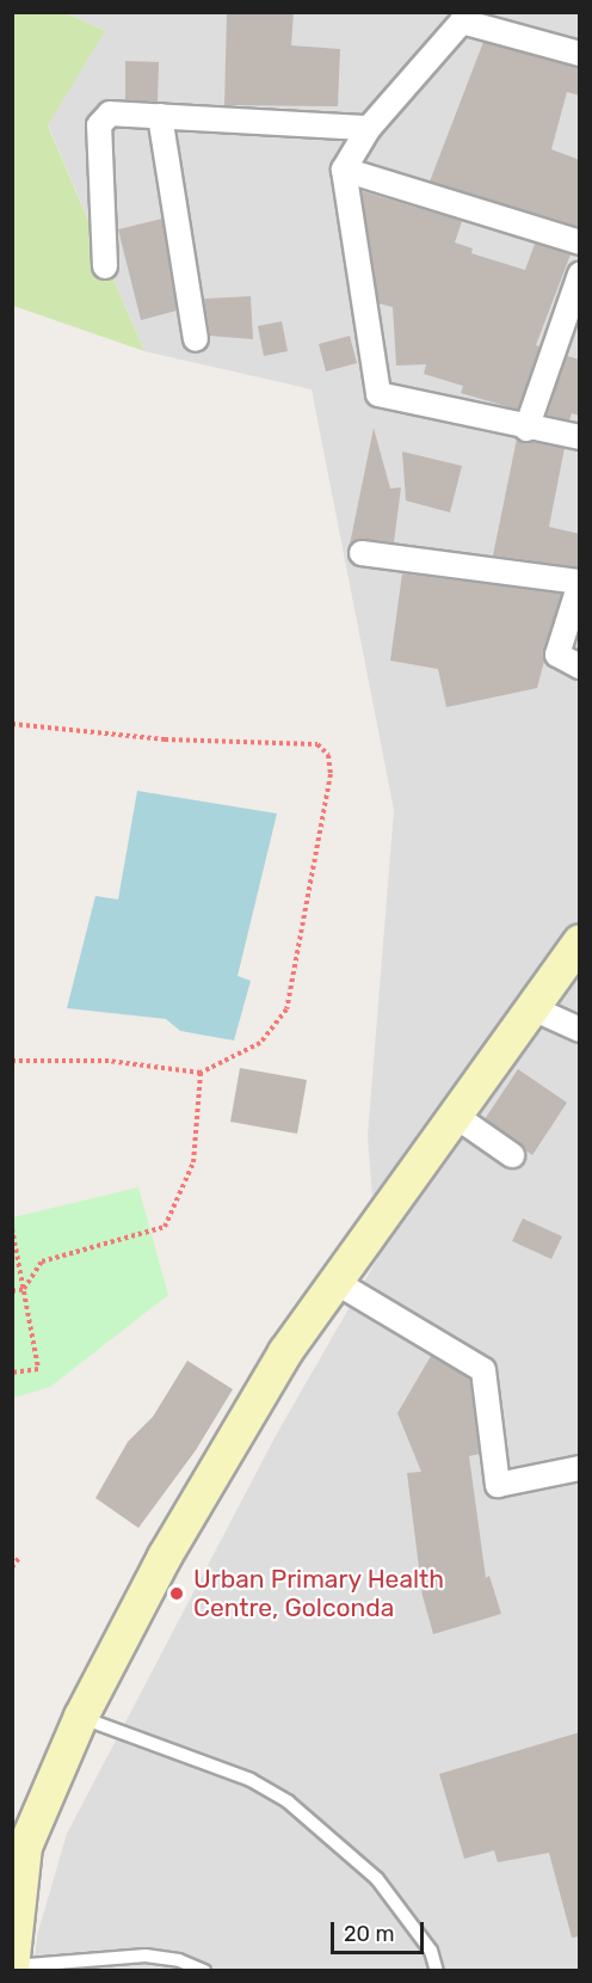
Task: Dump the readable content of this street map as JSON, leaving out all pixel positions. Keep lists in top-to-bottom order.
{
  "places": ["Urban Primary Health Centre, Golconda"],
  "scale_bar": "20 m"
}
